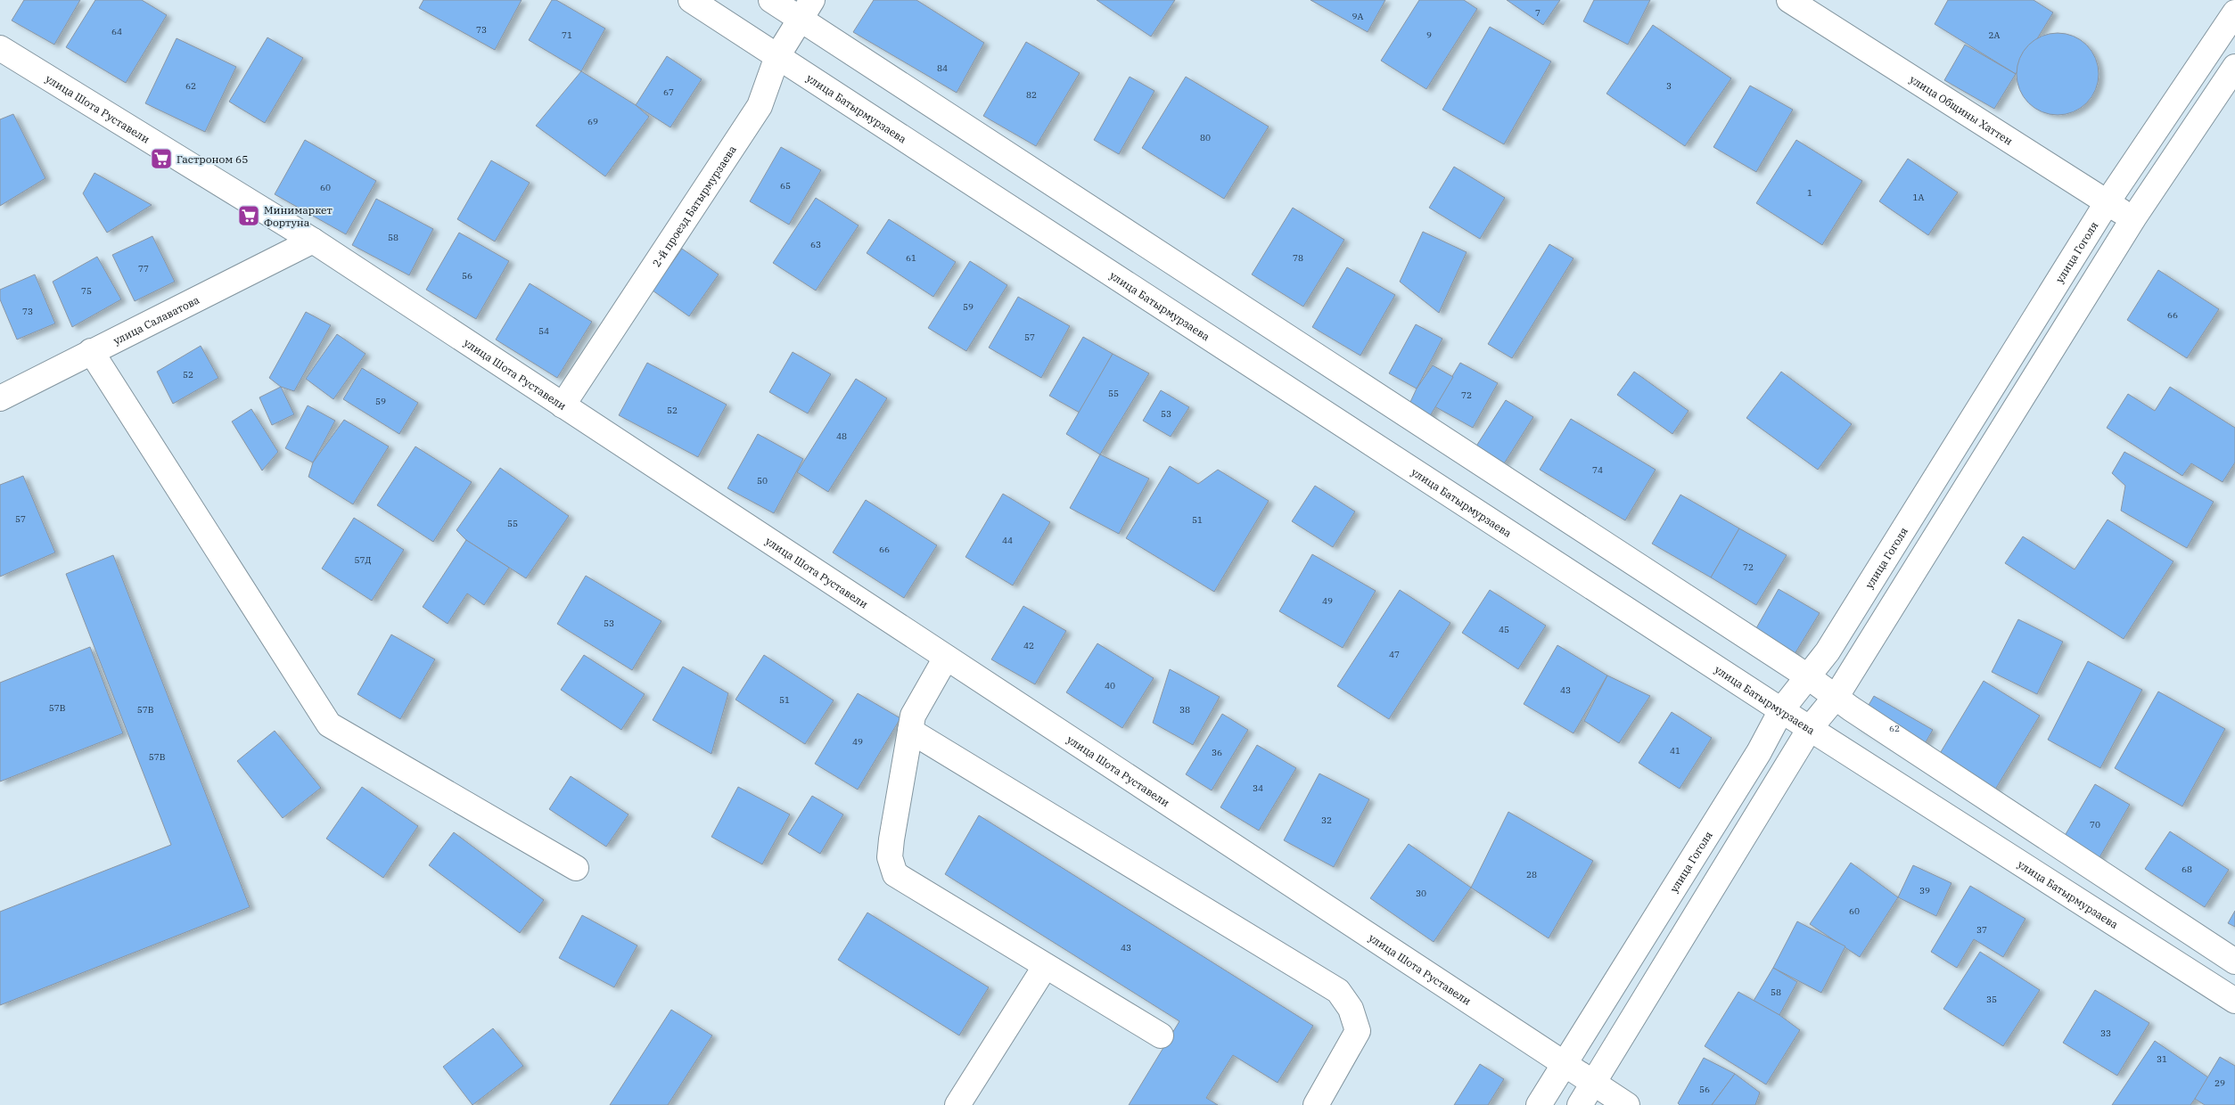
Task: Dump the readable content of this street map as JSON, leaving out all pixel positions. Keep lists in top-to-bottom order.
{
  "streets": {
    "street": [
      "улица Шота Руставели",
      "улица Батырмурзаева",
      "улица Общины Хаттен",
      "2-й проезд Батырмурзаева",
      "улица Гоголя",
      "улица Салаватова"
    ]
  },
  "crossings": [
    ["улица Шота Руставели", "2-й проезд Батырмурзаева"],
    ["улица Шота Руставели", "улица Гоголя"],
    ["улица Шота Руставели", "улица Салаватова"],
    ["улица Батырмурзаева", "2-й проезд Батырмурзаева"],
    ["улица Батырмурзаева", "улица Гоголя"],
    ["улица Общины Хаттен", "улица Гоголя"]
  ],
  "places": {
    "supermarket": ["Гастроном 65", "Минимаркет Фортуна"]
  },
  "house_numbers": [
    "7",
    "9А",
    "73",
    "64",
    "71",
    "9",
    "2А",
    "84",
    "62",
    "3",
    "67",
    "82",
    "69",
    "80",
    "65",
    "60",
    "1",
    "1А",
    "58",
    "63",
    "61",
    "78",
    "77",
    "56",
    "75",
    "59",
    "73",
    "66",
    "54",
    "57",
    "52",
    "55",
    "72",
    "59",
    "52",
    "53",
    "48",
    "74",
    "50",
    "57",
    "51",
    "55",
    "44",
    "66",
    "57Д",
    "72",
    "49",
    "53",
    "45",
    "42",
    "47",
    "40",
    "43",
    "51",
    "57В",
    "57В",
    "38",
    "62",
    "49",
    "41",
    "36",
    "57В",
    "34",
    "32",
    "70",
    "68",
    "28",
    "39",
    "30",
    "60",
    "37",
    "43",
    "58",
    "35",
    "33",
    "31",
    "29",
    "56"
  ]
}
